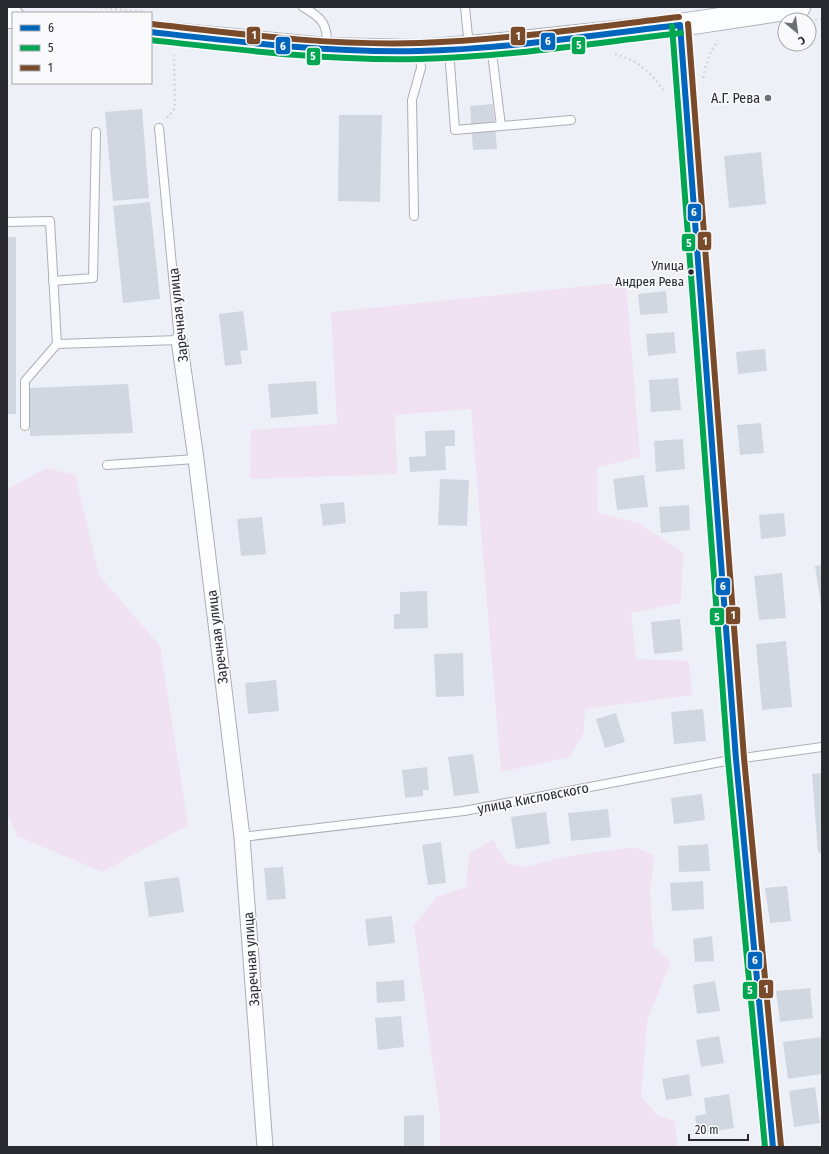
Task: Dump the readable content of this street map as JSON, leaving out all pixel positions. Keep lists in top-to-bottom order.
{
  "streets": {
    "street": ["Заречная улица"],
    "lane": ["улица Кисловского"]
  },
  "crossings": [
    ["Заречная улица", "улица Кисловского"]
  ],
  "places": ["А.Г. Рева", "Улица Андрея Рева"],
  "lines": ["transit line 1", "transit line 6", "transit line 5"],
  "legend": ["6", "5", "1"],
  "scale_bar": "20 m",
  "north": "bottom right"
}
